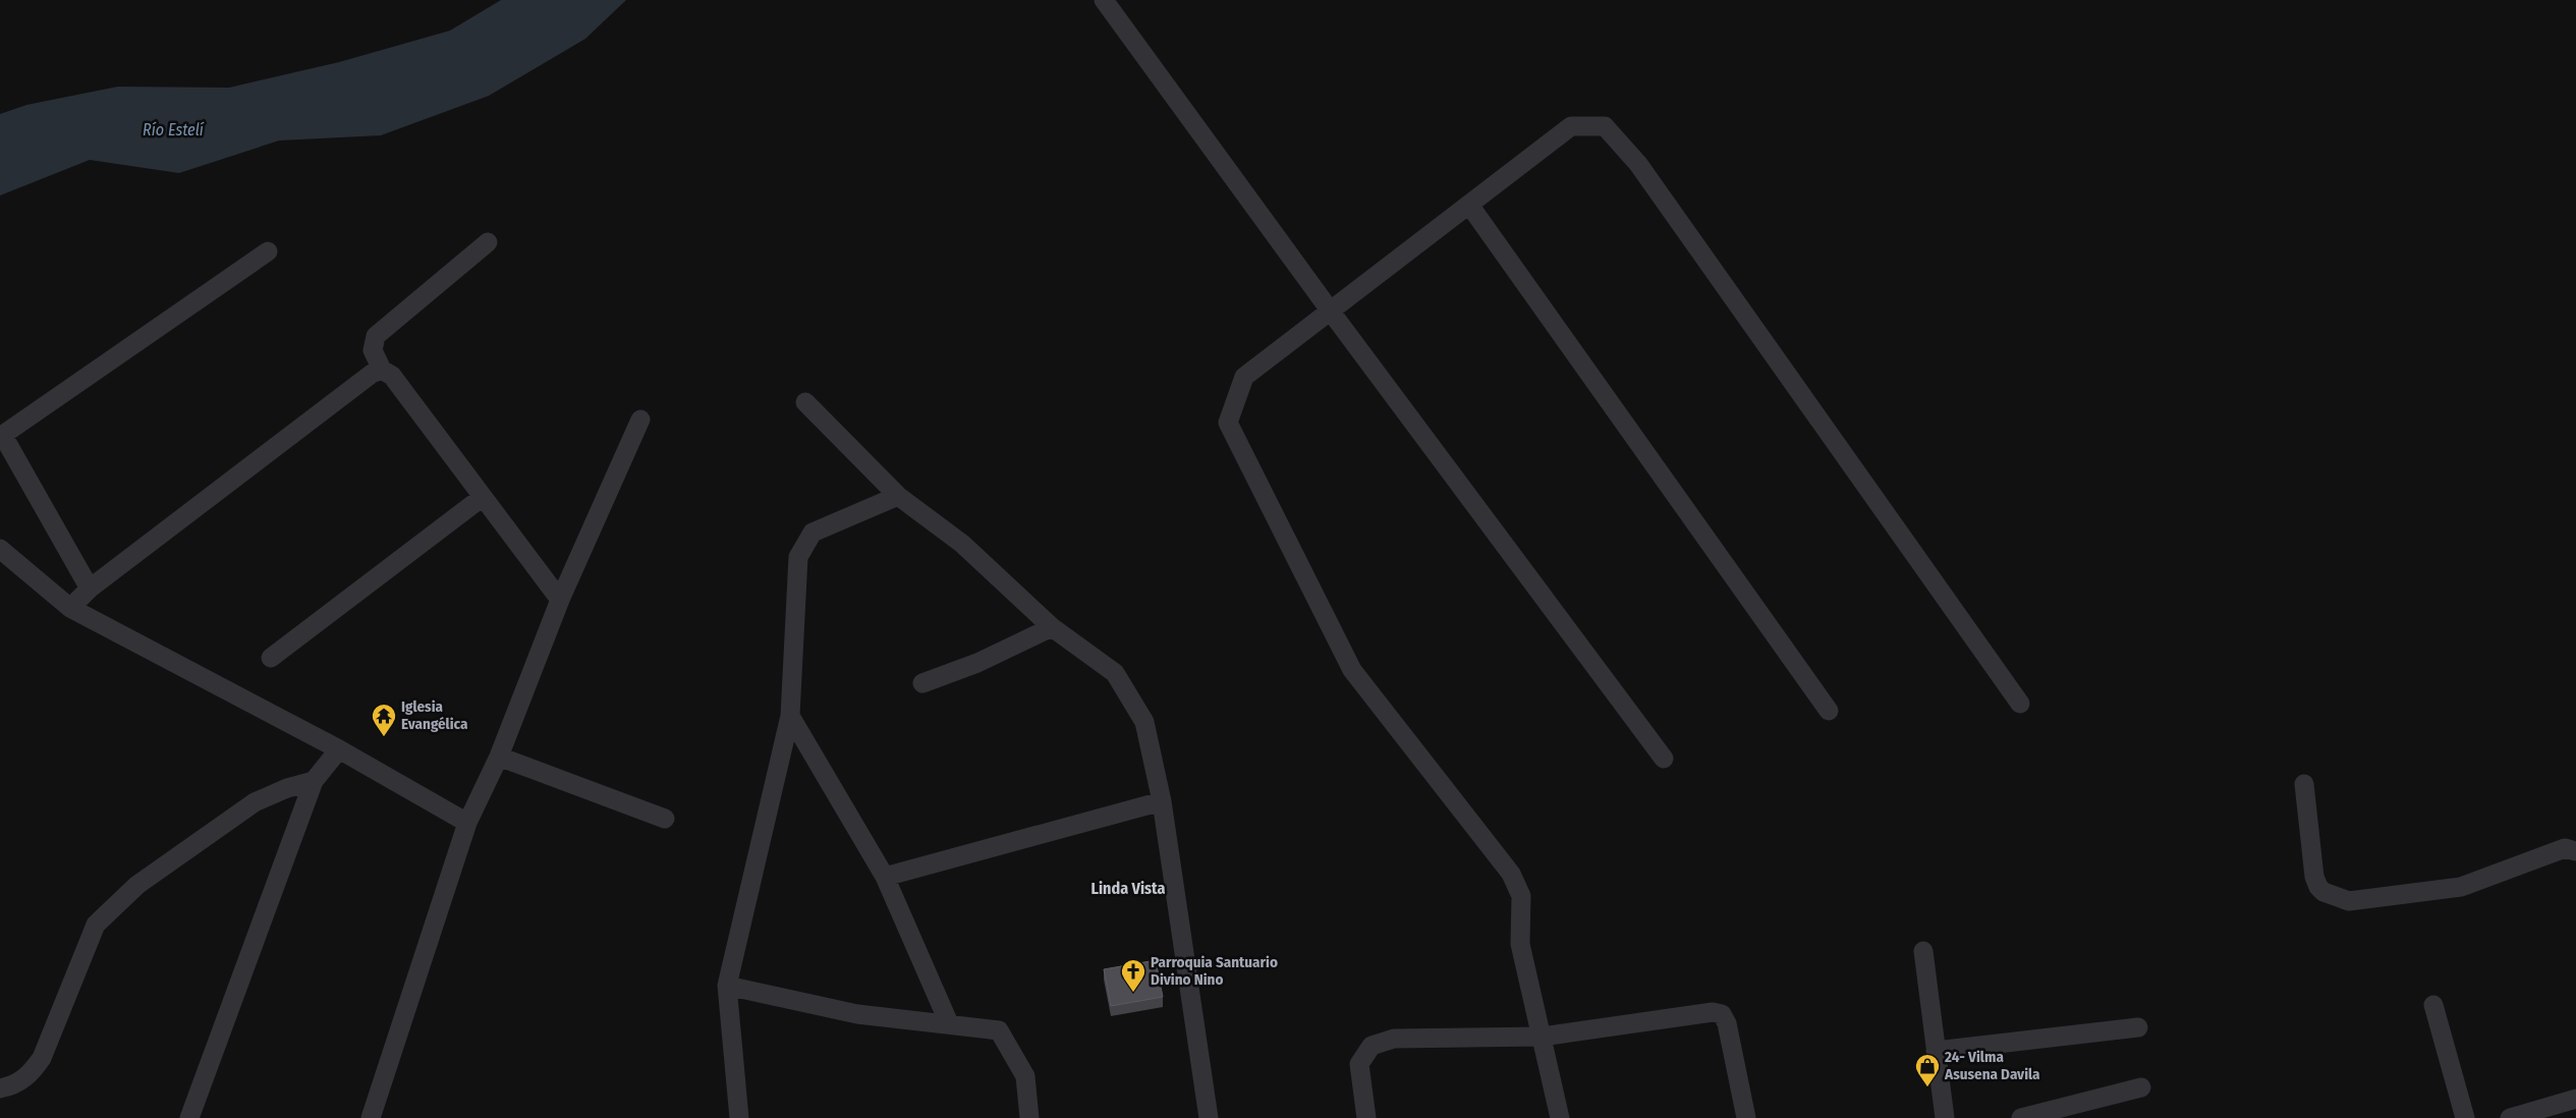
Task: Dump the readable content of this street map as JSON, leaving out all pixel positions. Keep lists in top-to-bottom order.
{
  "districts": ["Linda Vista"],
  "water": ["Río Estelí"],
  "places": {
    "temple": ["Iglesia Evangélica"],
    "church": ["Parroquia Santuario Divino Nino"],
    "shop": ["24- Vilma Asusena Davila"]
  }
}
